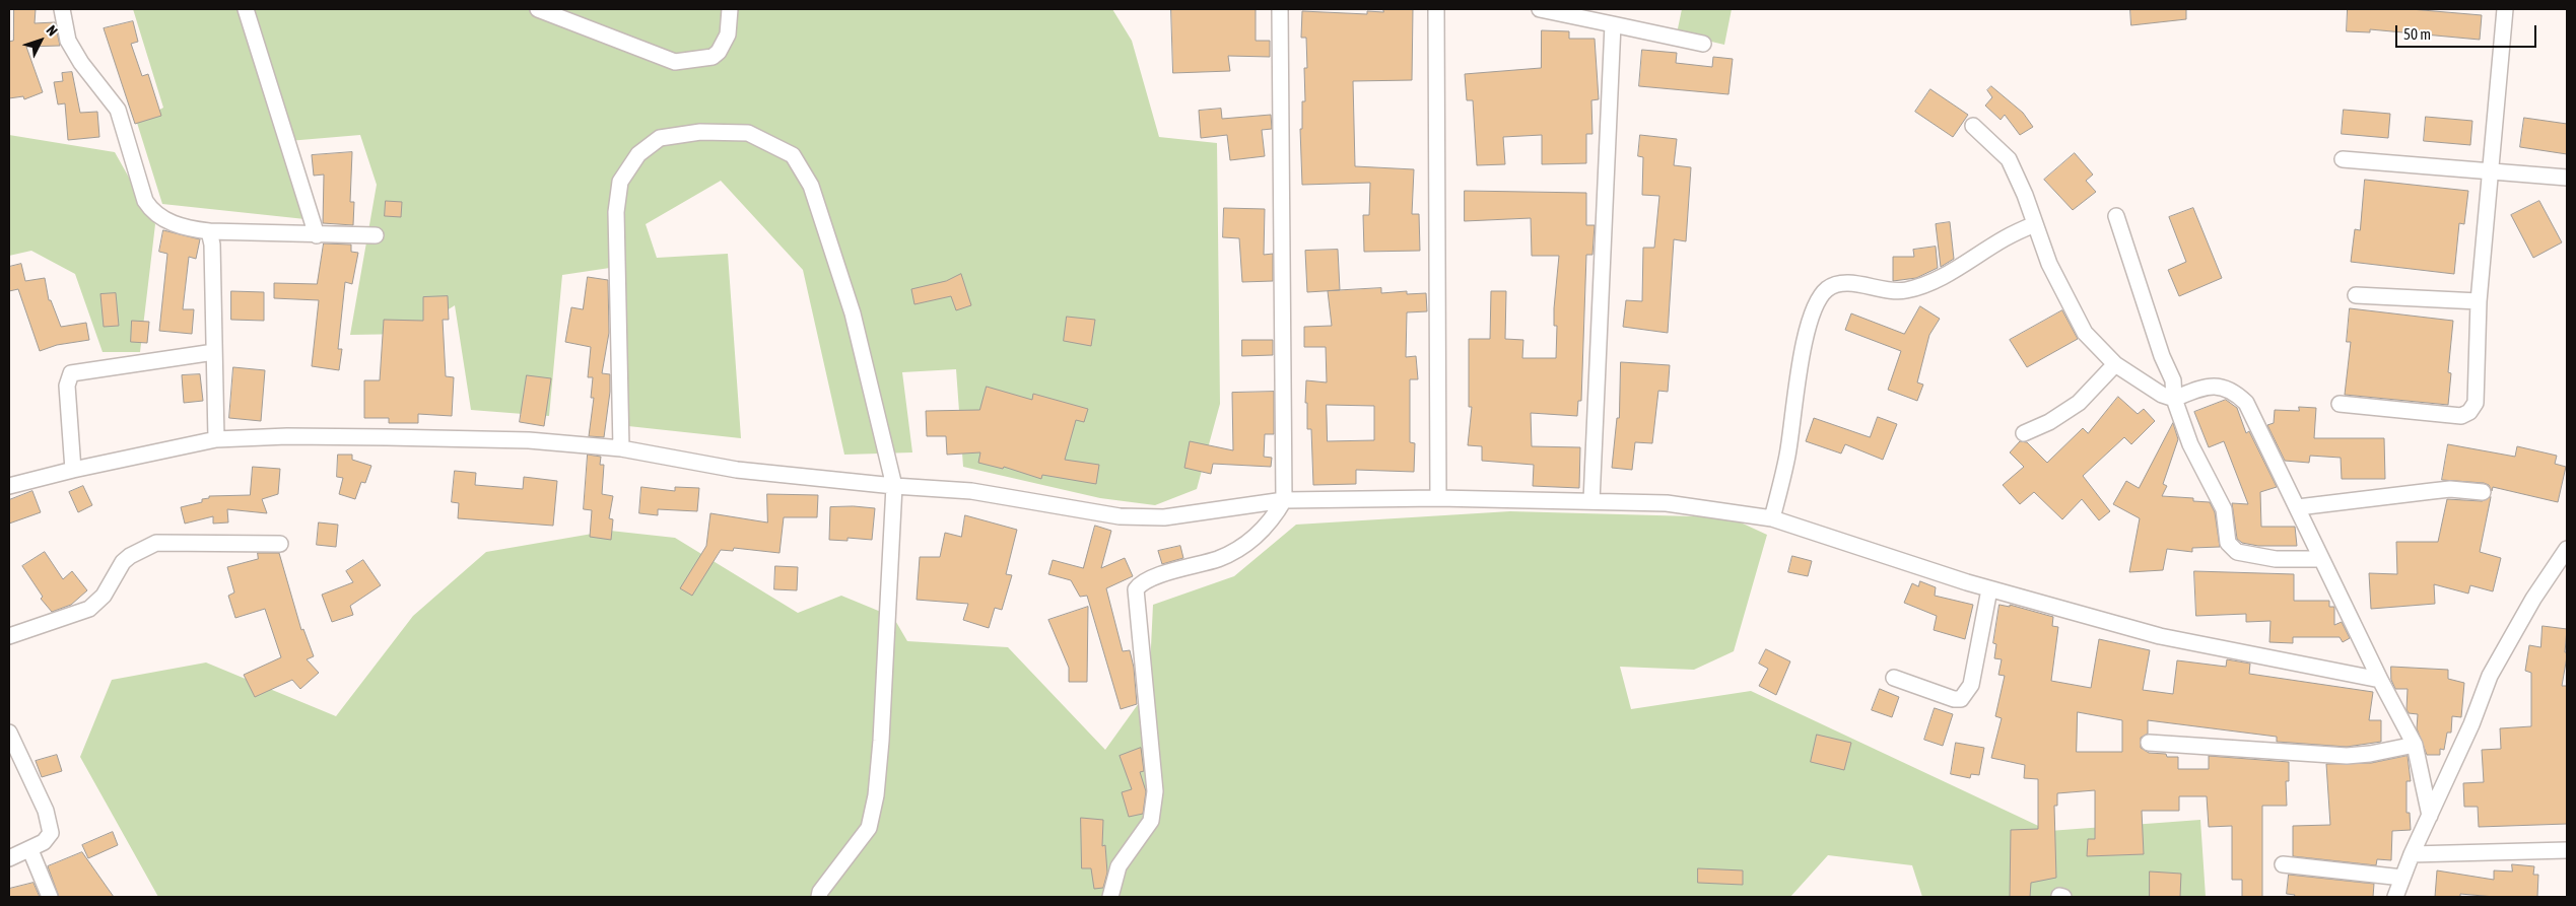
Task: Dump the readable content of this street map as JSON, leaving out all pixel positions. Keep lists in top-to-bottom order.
{
  "scale_bar": "50 m",
  "north": "top right"
}
